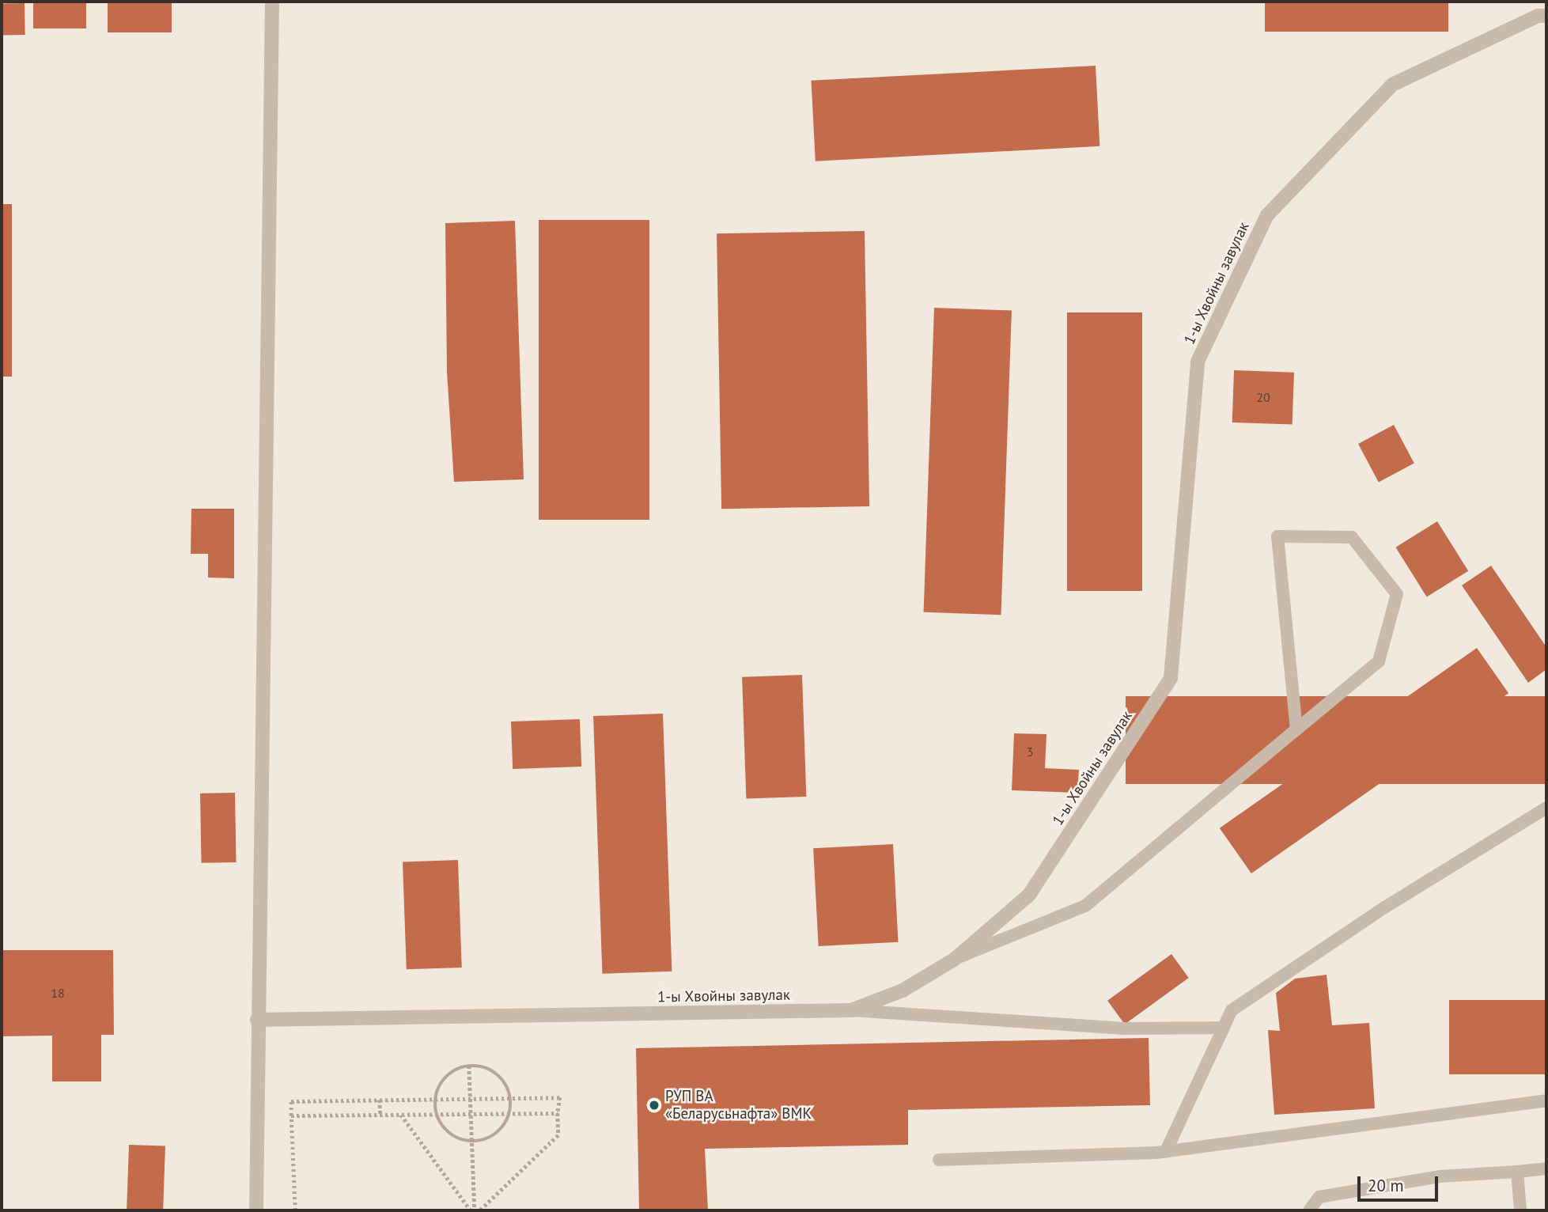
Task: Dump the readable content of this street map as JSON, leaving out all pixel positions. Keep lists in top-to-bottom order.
{
  "streets": {
    "street": ["1-ы Хвойны завулак"]
  },
  "places": ["РУП ВА «Беларусьнафта» ВМК"],
  "house_numbers": ["20", "3", "18"],
  "scale_bar": "20 m"
}
